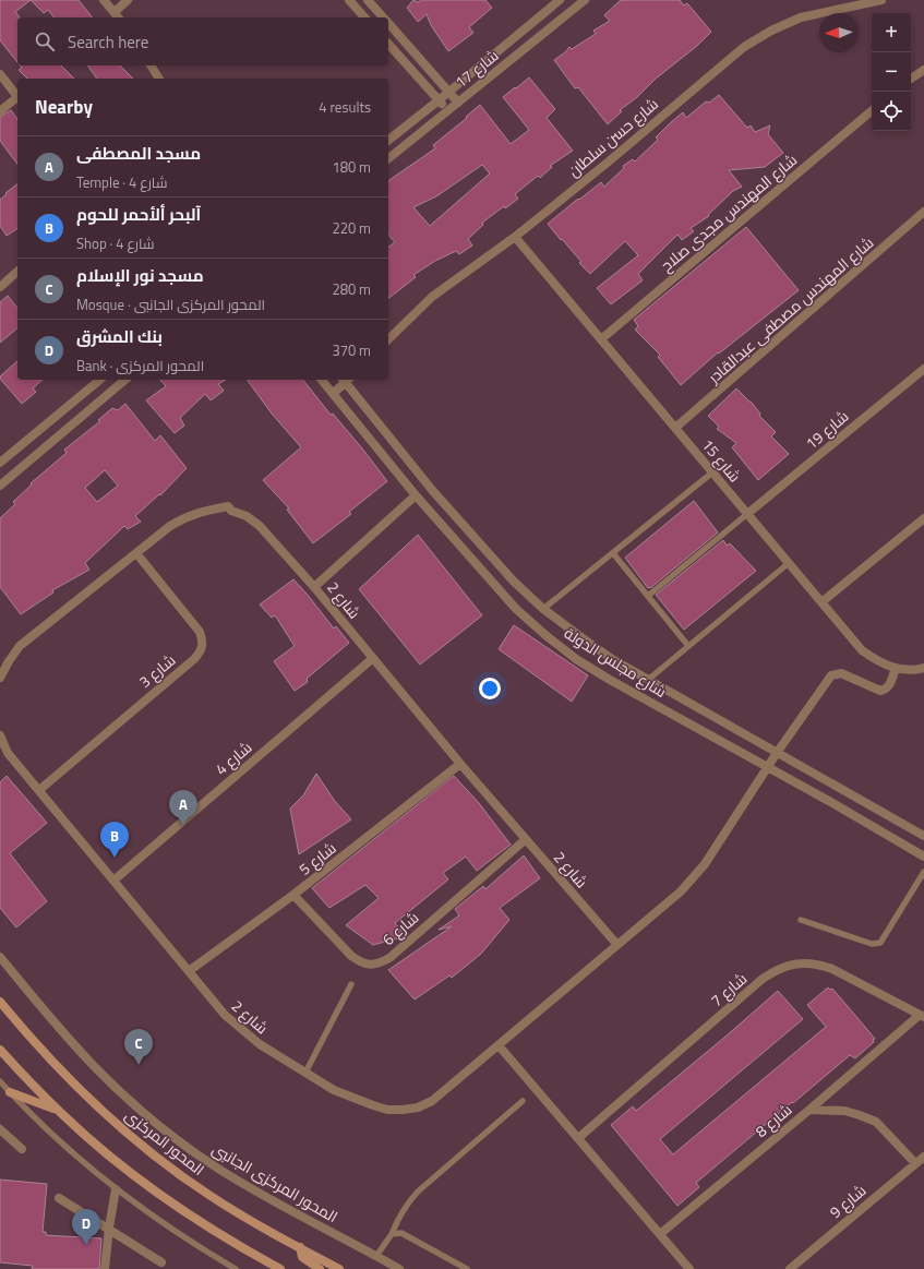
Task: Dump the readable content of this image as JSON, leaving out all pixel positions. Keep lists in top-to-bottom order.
{
  "streets": {
    "main road": ["المحور المركزى"],
    "street": [
      "شارع 17",
      "شارع حسن سلطان",
      "شارع المهندس مجدى صلاح",
      "شارع المهندس مصطفى عبدالقادر",
      "شارع 19",
      "شارع 15",
      "شارع 2",
      "شارع مجلس الدولة",
      "شارع 3",
      "شارع 4",
      "شارع 5",
      "شارع 6",
      "شارع 7",
      "شارع 8",
      "المحور المركزى الجانبى",
      "شارع 9"
    ]
  },
  "crossings": [
    ["شارع حسن سلطان", "شارع 15"],
    ["شارع المهندس مجدى صلاح", "شارع 15"],
    ["شارع المهندس مصطفى عبدالقادر", "شارع 15"],
    ["شارع 19", "شارع 15"],
    ["شارع 15", "شارع 2"],
    ["شارع 2", "شارع مجلس الدولة"],
    ["شارع 2", "شارع 3"],
    ["شارع 2", "شارع 4"],
    ["شارع 2", "شارع 5"],
    ["شارع 2", "شارع 6"],
    ["شارع 5", "شارع 6"],
    ["شارع 8", "شارع 9"]
  ],
  "north": "left",
  "page": {
    "map_buttons": ["+", "−"],
    "search": "Search here",
    "heading": ["Nearby", "4 results"],
    "list": [
      {
        "mark": "A",
        "name": "مسجد المصطفى",
        "note": "Temple · شارع 4",
        "value": "180 m"
      },
      {
        "mark": "B",
        "name": "آلبحر ألأحمر للحوم",
        "note": "Shop · شارع 4",
        "value": "220 m"
      },
      {
        "mark": "C",
        "name": "مسجد نور الإسلام",
        "note": "Mosque · المحور المركزى الجانبى",
        "value": "280 m"
      },
      {
        "mark": "D",
        "name": "بنك المشرق",
        "note": "Bank · المحور المركزى",
        "value": "370 m"
      }
    ],
    "pins": [
      "A",
      "B",
      "C",
      "D"
    ]
  }
}
